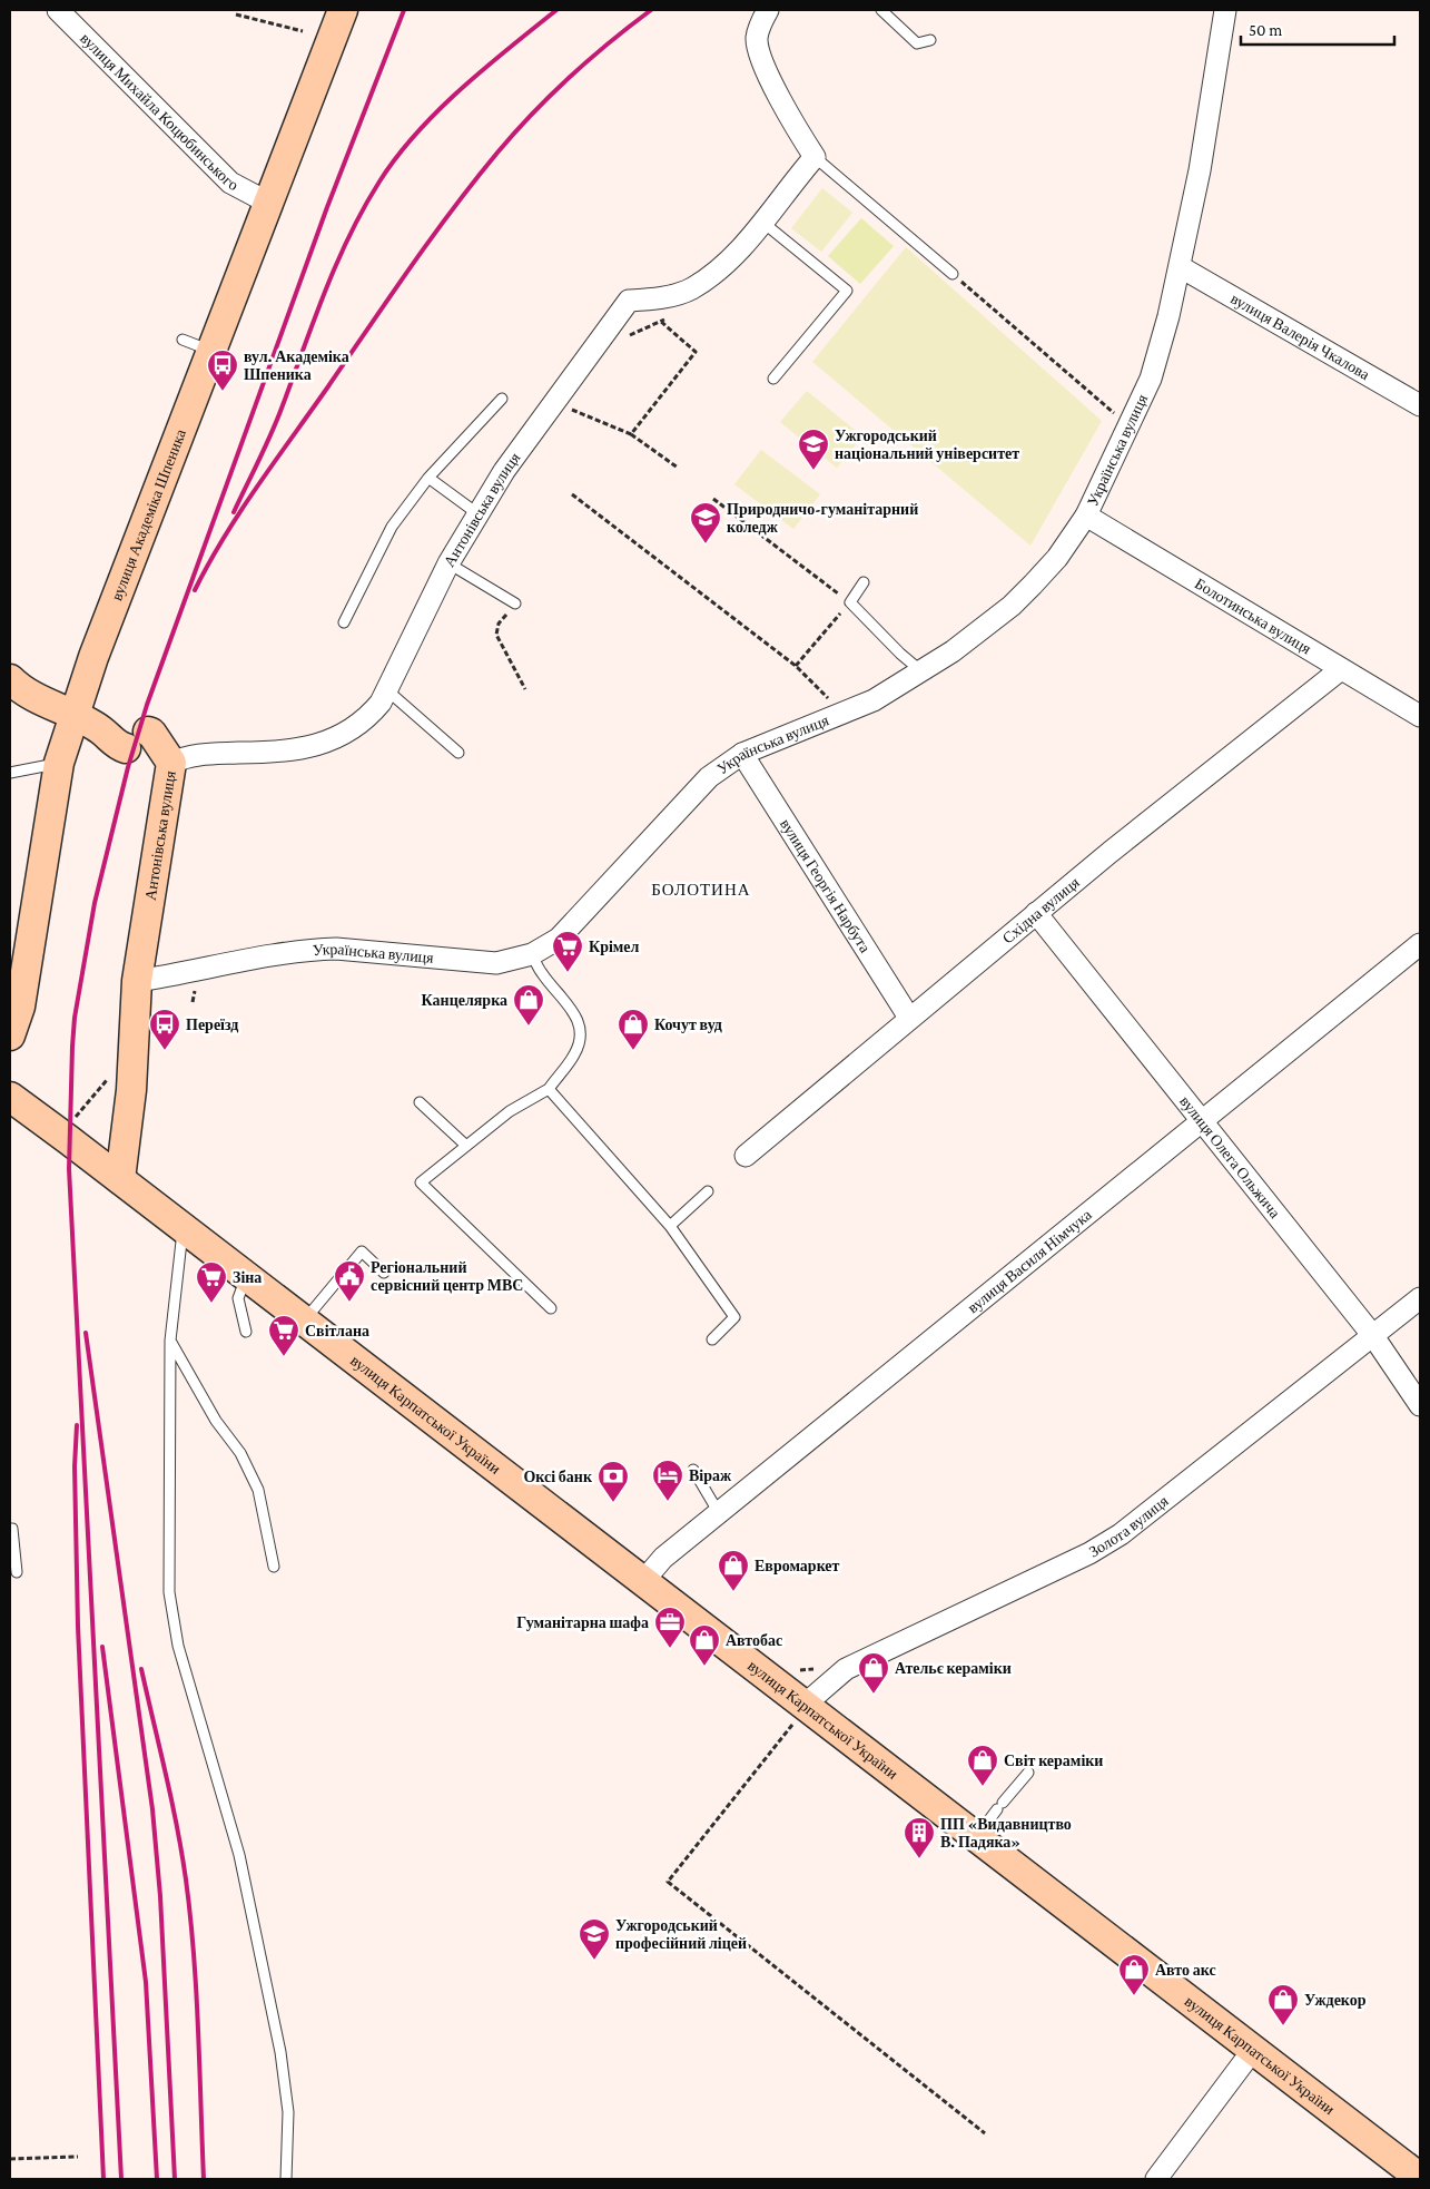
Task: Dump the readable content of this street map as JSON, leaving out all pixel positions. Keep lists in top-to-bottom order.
{
  "streets": {
    "main road": ["Антонівська вулиця", "вулиця Академіка Шпеника", "вулиця Карпатської України"],
    "street": [
      "вулиця Михайла Коцюбинського",
      "вулиця Валерія Чкалова",
      "Українська вулиця",
      "Болотинська вулиця",
      "вулиця Георгія Нарбута",
      "Східна вулиця",
      "вулиця Олега Ольжича",
      "вулиця Василя Німчука",
      "Золота вулиця"
    ]
  },
  "crossings": [
    ["вулиця Михайла Коцюбинського", "вулиця Академіка Шпеника"],
    ["вулиця Валерія Чкалова", "Українська вулиця"],
    ["Українська вулиця", "Антонівська вулиця"],
    ["Українська вулиця", "Болотинська вулиця"],
    ["Українська вулиця", "вулиця Георгія Нарбута"],
    ["Болотинська вулиця", "Східна вулиця"],
    ["вулиця Георгія Нарбута", "Східна вулиця"],
    ["Східна вулиця", "вулиця Олега Ольжича"],
    ["вулиця Олега Ольжича", "вулиця Василя Німчука"],
    ["вулиця Олега Ольжича", "Золота вулиця"],
    ["вулиця Василя Німчука", "вулиця Карпатської України"],
    ["вулиця Карпатської України", "Золота вулиця"]
  ],
  "districts": ["БОЛОТИНА"],
  "places": {
    "bus stop": ["вул. Академіка Шпеника", "Переїзд"],
    "school or university": ["Ужгородський національний університет", "Природничо-гуманітарний коледж", "Ужгородський професійний ліцей"],
    "supermarket": ["Крімел", "Зіна", "Світлана"],
    "shop": [
      "Канцелярка",
      "Кочут вуд",
      "Евромаркет",
      "Автобас",
      "Ательє кераміки",
      "Світ кераміки",
      "Авто акс",
      "Уждекор"
    ],
    "public building": ["Регіональний сервісний центр МВС"],
    "hotel": ["Віраж"],
    "bank": ["Оксі банк"],
    "office": ["Гуманітарна шафа"],
    "building": ["ПП «Видавництво В. Падяка»"]
  },
  "scale_bar": "50 m"
}
